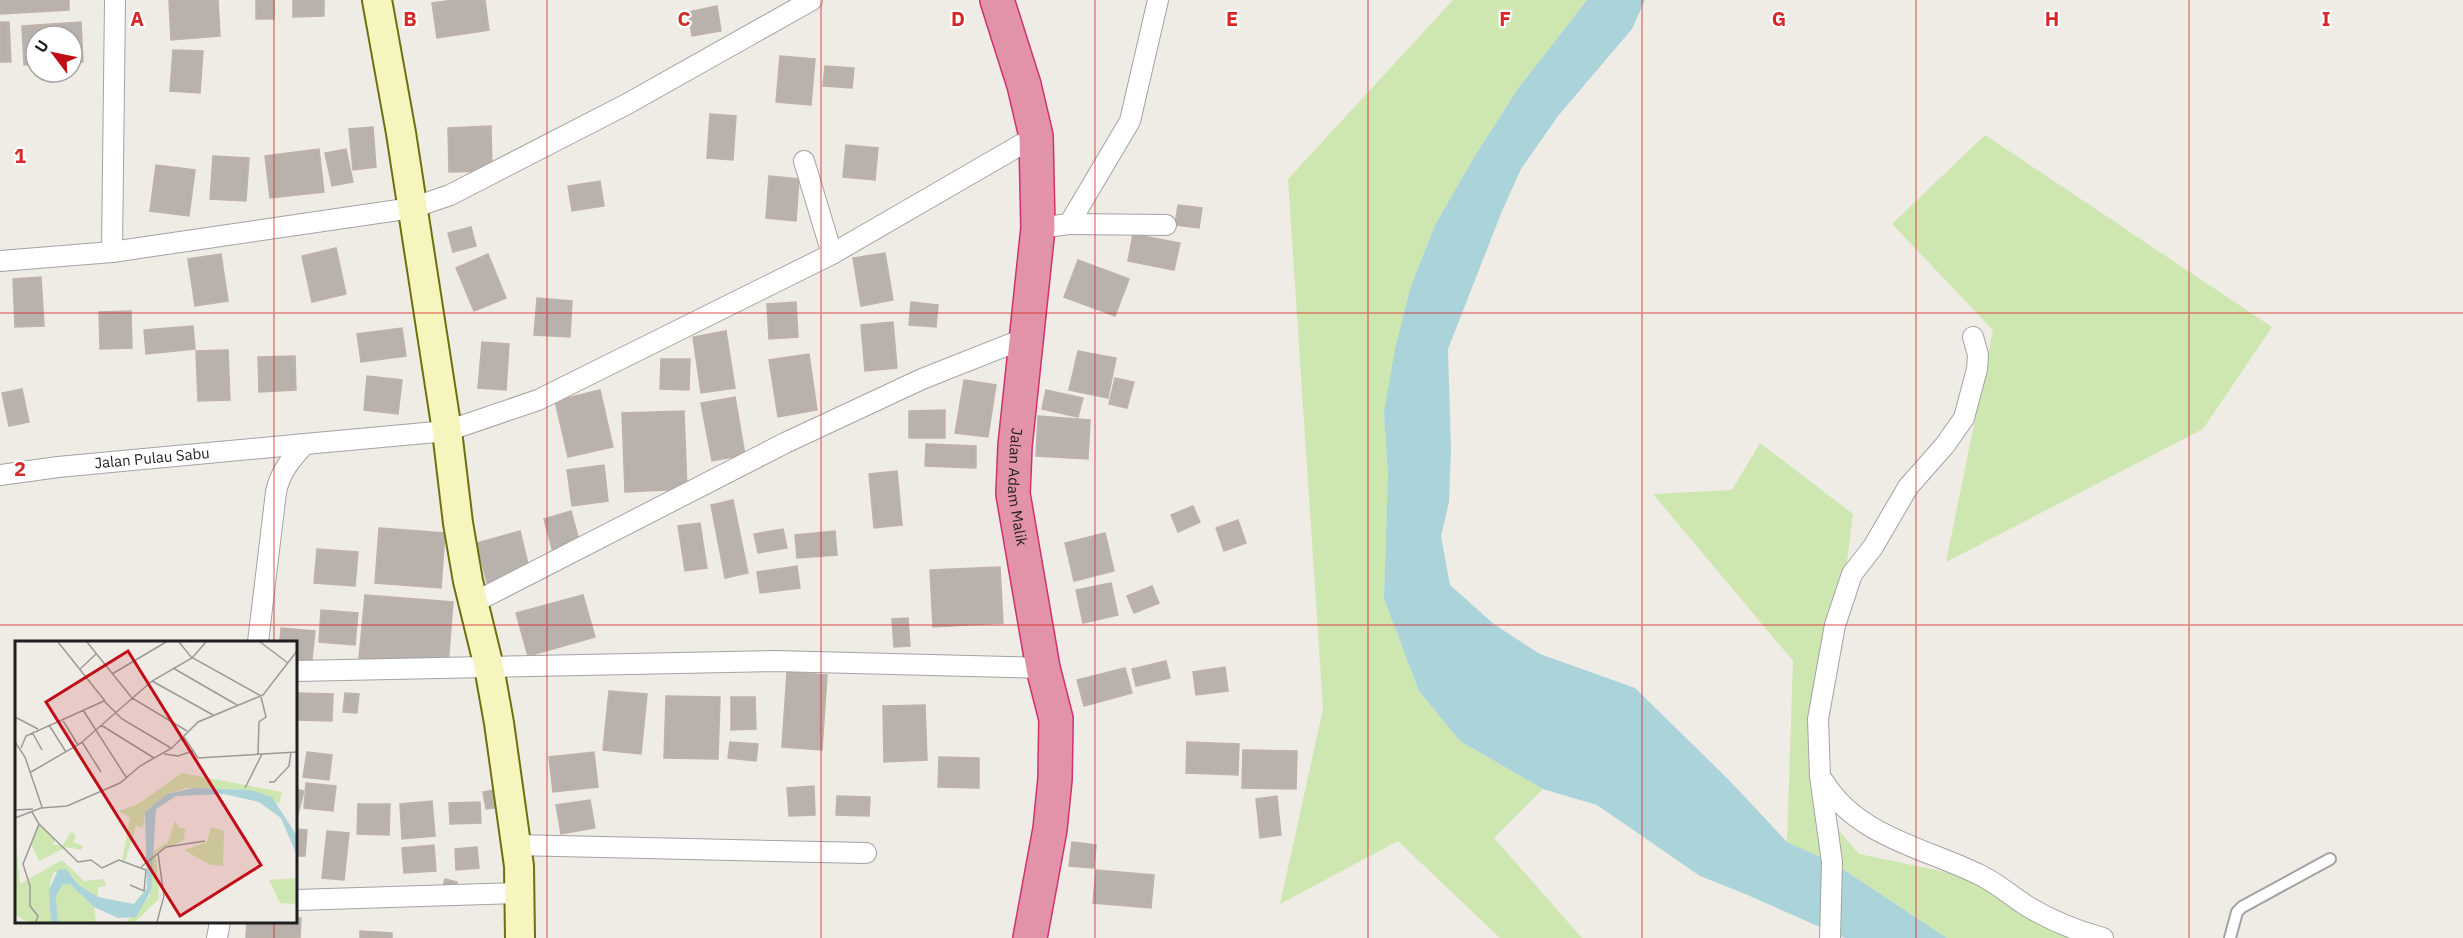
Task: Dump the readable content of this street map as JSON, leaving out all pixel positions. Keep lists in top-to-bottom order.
{
  "streets": {
    "highway": ["Jalan Adam Malik"],
    "street": ["Jalan Pulau Sabu"]
  },
  "crossings": [
    ["Jalan Pulau Sabu", "Jalan Adam Malik"]
  ],
  "north": "top left",
  "grid": {
    "columns": [
      "A",
      "B",
      "C",
      "D",
      "E",
      "F",
      "G",
      "H",
      "I"
    ],
    "rows": ["1", "2"]
  }
}
